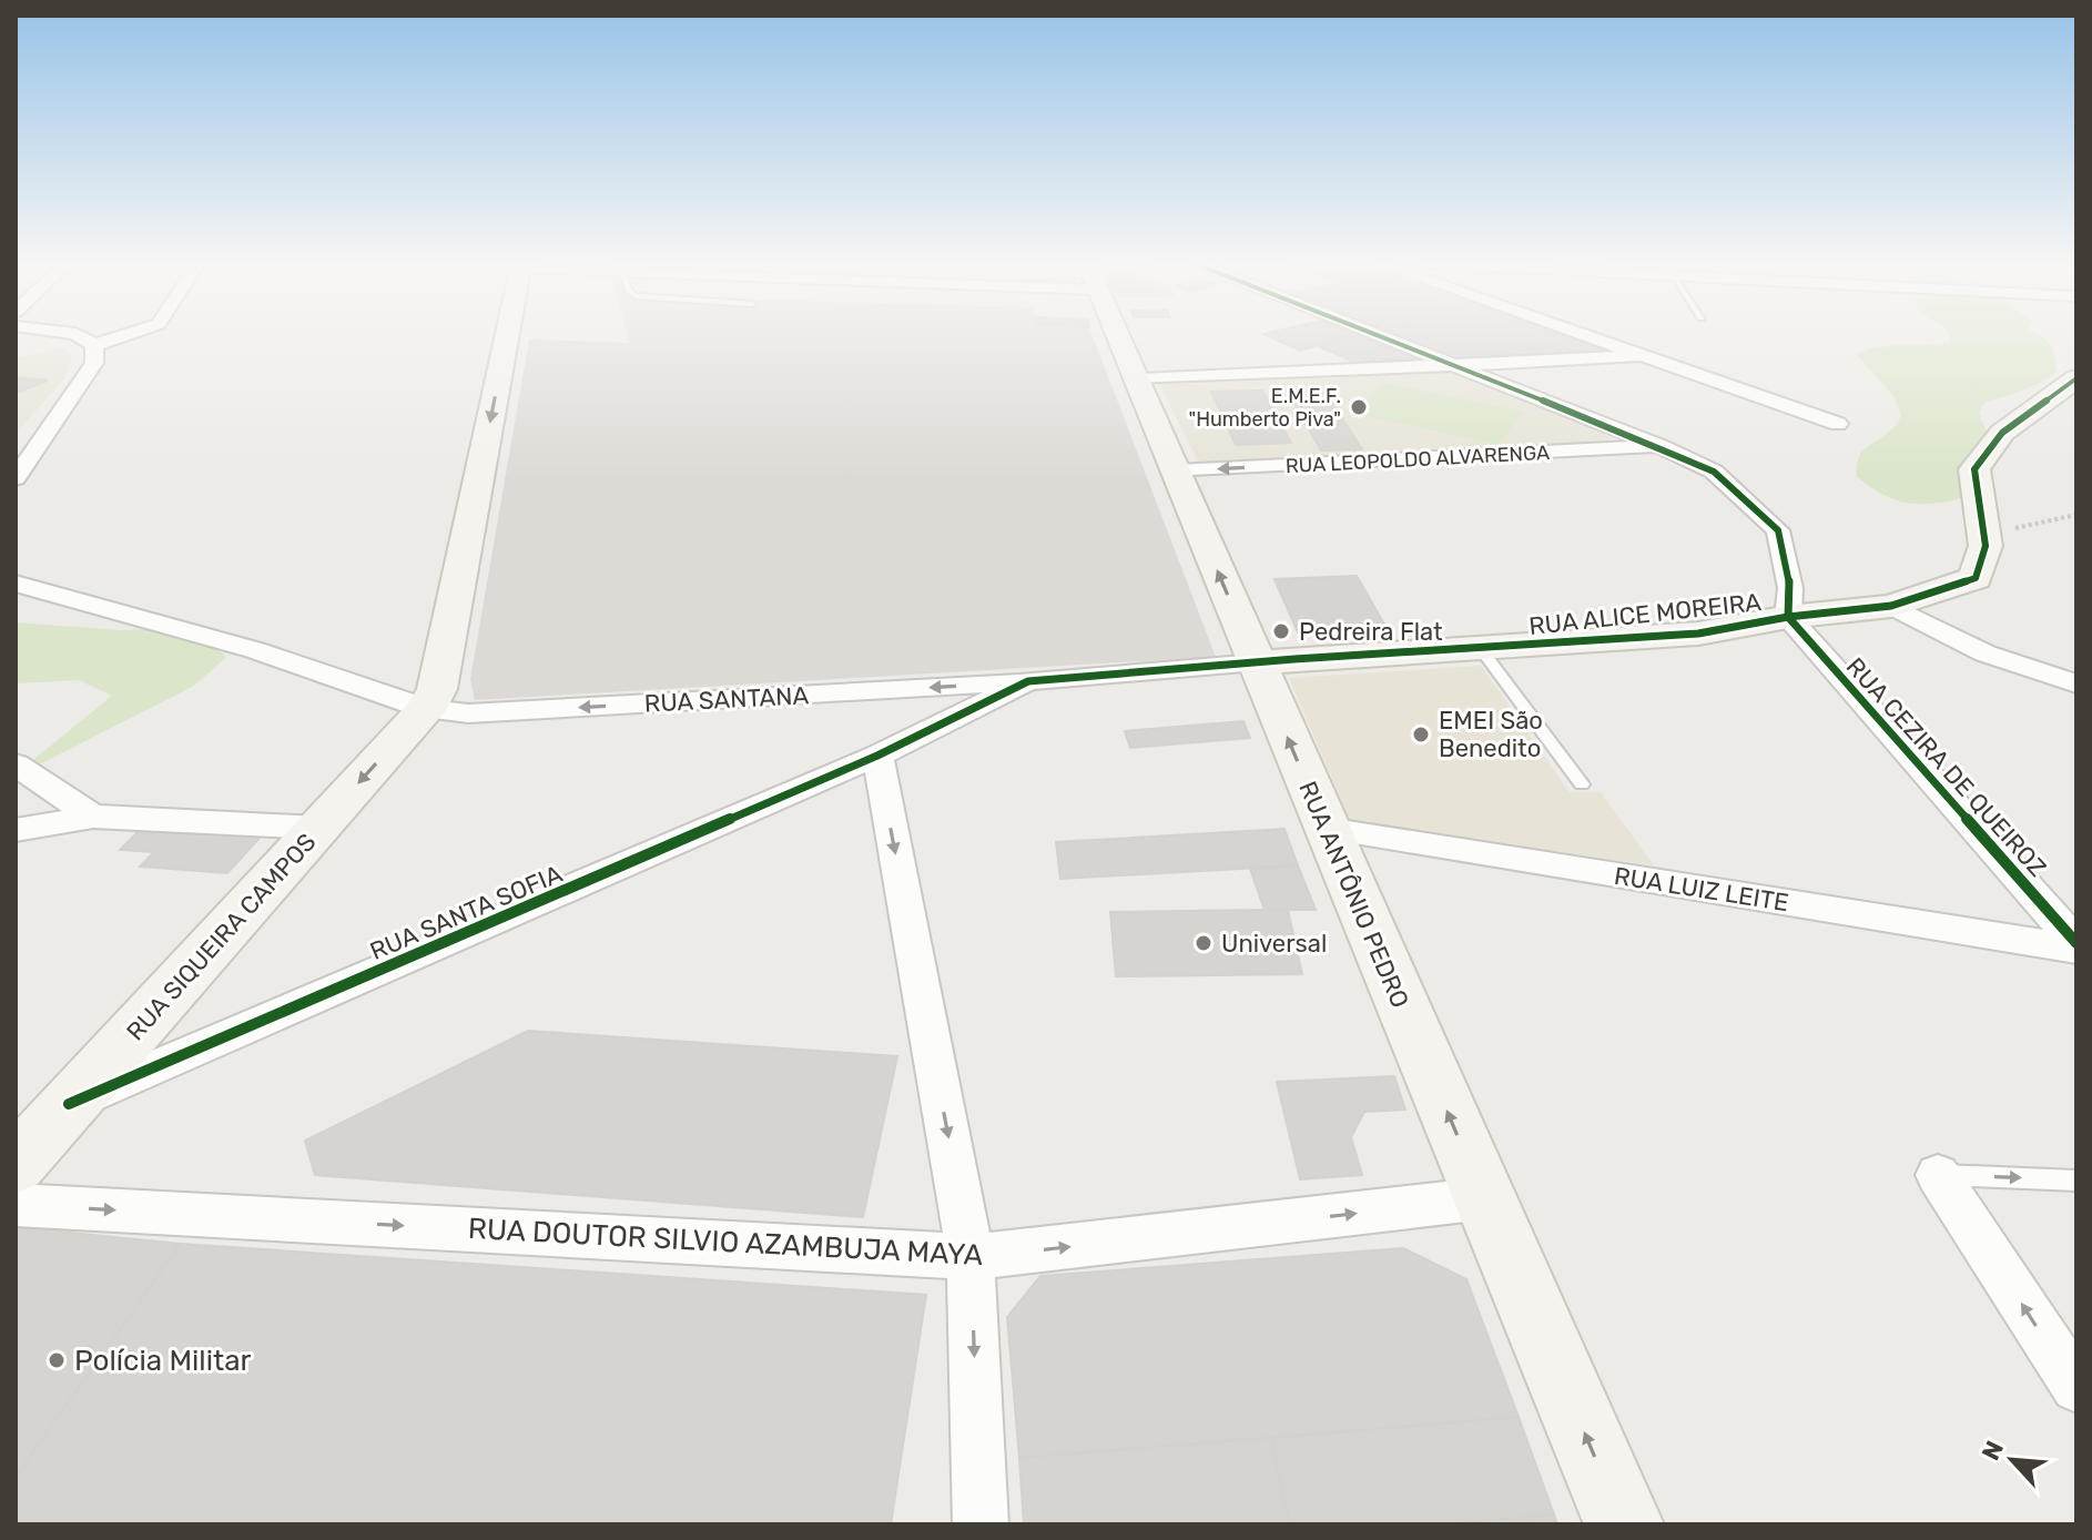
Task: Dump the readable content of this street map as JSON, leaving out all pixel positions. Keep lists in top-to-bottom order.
{
  "streets": {
    "main road": ["RUA ALICE MOREIRA", "RUA ANTÔNIO PEDRO", "RUA SIQUEIRA CAMPOS"],
    "street": [
      "RUA LEOPOLDO ALVARENGA",
      "RUA SANTANA",
      "RUA CEZIRA DE QUEIROZ",
      "RUA LUIZ LEITE",
      "RUA SANTA SOFIA",
      "RUA DOUTOR SILVIO AZAMBUJA MAYA"
    ]
  },
  "crossings": [
    ["RUA LEOPOLDO ALVARENGA", "RUA ANTÔNIO PEDRO"],
    ["RUA ALICE MOREIRA", "RUA SANTANA"],
    ["RUA ALICE MOREIRA", "RUA CEZIRA DE QUEIROZ"],
    ["RUA ALICE MOREIRA", "RUA ANTÔNIO PEDRO"],
    ["RUA SANTANA", "RUA ANTÔNIO PEDRO"],
    ["RUA SANTANA", "RUA SANTA SOFIA"],
    ["RUA SANTANA", "RUA SIQUEIRA CAMPOS"],
    ["RUA CEZIRA DE QUEIROZ", "RUA LUIZ LEITE"],
    ["RUA LUIZ LEITE", "RUA ANTÔNIO PEDRO"],
    ["RUA ANTÔNIO PEDRO", "RUA DOUTOR SILVIO AZAMBUJA MAYA"],
    ["RUA SANTA SOFIA", "RUA SIQUEIRA CAMPOS"]
  ],
  "one_way": ["RUA SANTANA", "RUA ANTÔNIO PEDRO", "RUA DOUTOR SILVIO AZAMBUJA MAYA"],
  "places": [
    "E.M.E.F. \"Humberto Piva\"",
    "Pedreira Flat",
    "EMEI São Benedito",
    "Universal",
    "Polícia Militar"
  ],
  "north": "top left"
}
